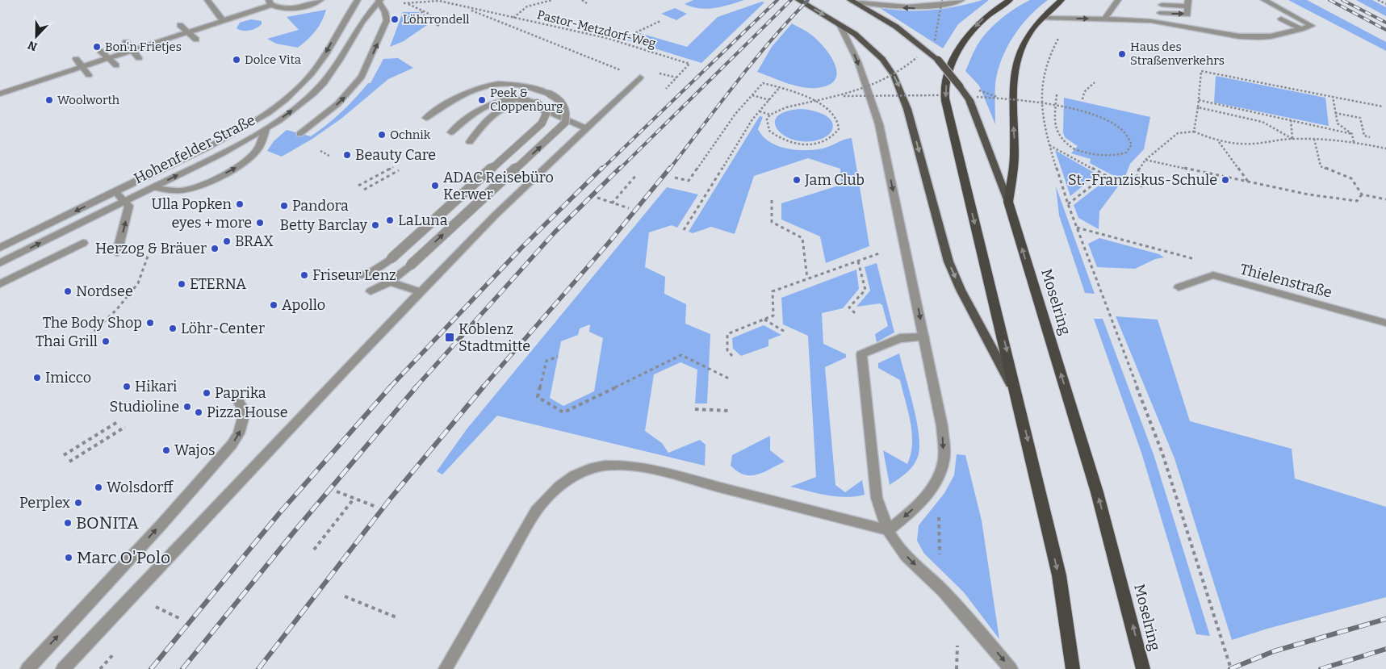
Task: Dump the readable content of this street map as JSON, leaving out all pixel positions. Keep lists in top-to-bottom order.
{
  "streets": {
    "highway": ["Moselring"],
    "street": ["Hohenfelder Straße", "Thielenstraße"],
    "path": ["Pastor-Metzdorf-Weg"]
  },
  "places": {
    "other": [
      "Löhrrondell",
      "Bon'n Frietjes",
      "Haus des Straßenverkehrs",
      "Dolce Vita",
      "Woolworth",
      "Peek & Cloppenburg",
      "Ochnik",
      "Beauty Care",
      "Jam Club",
      "St.-Franziskus-Schule",
      "ADAC Reisebüro Kerwer",
      "Ulla Popken",
      "Pandora",
      "LaLuna",
      "eyes + more",
      "Betty Barclay",
      "BRAX",
      "Herzog & Bräuer",
      "Friseur Lenz",
      "ETERNA",
      "Nordsee",
      "Apollo",
      "The Body Shop",
      "Löhr-Center",
      "Thai Grill",
      "Imicco",
      "Hikari",
      "Paprika",
      "Studioline",
      "Pizza House",
      "Wajos",
      "Wolsdorff",
      "Perplex",
      "BONITA",
      "Marc O'Polo"
    ],
    "transit": ["Koblenz Stadtmitte"]
  },
  "north": "bottom"
}
